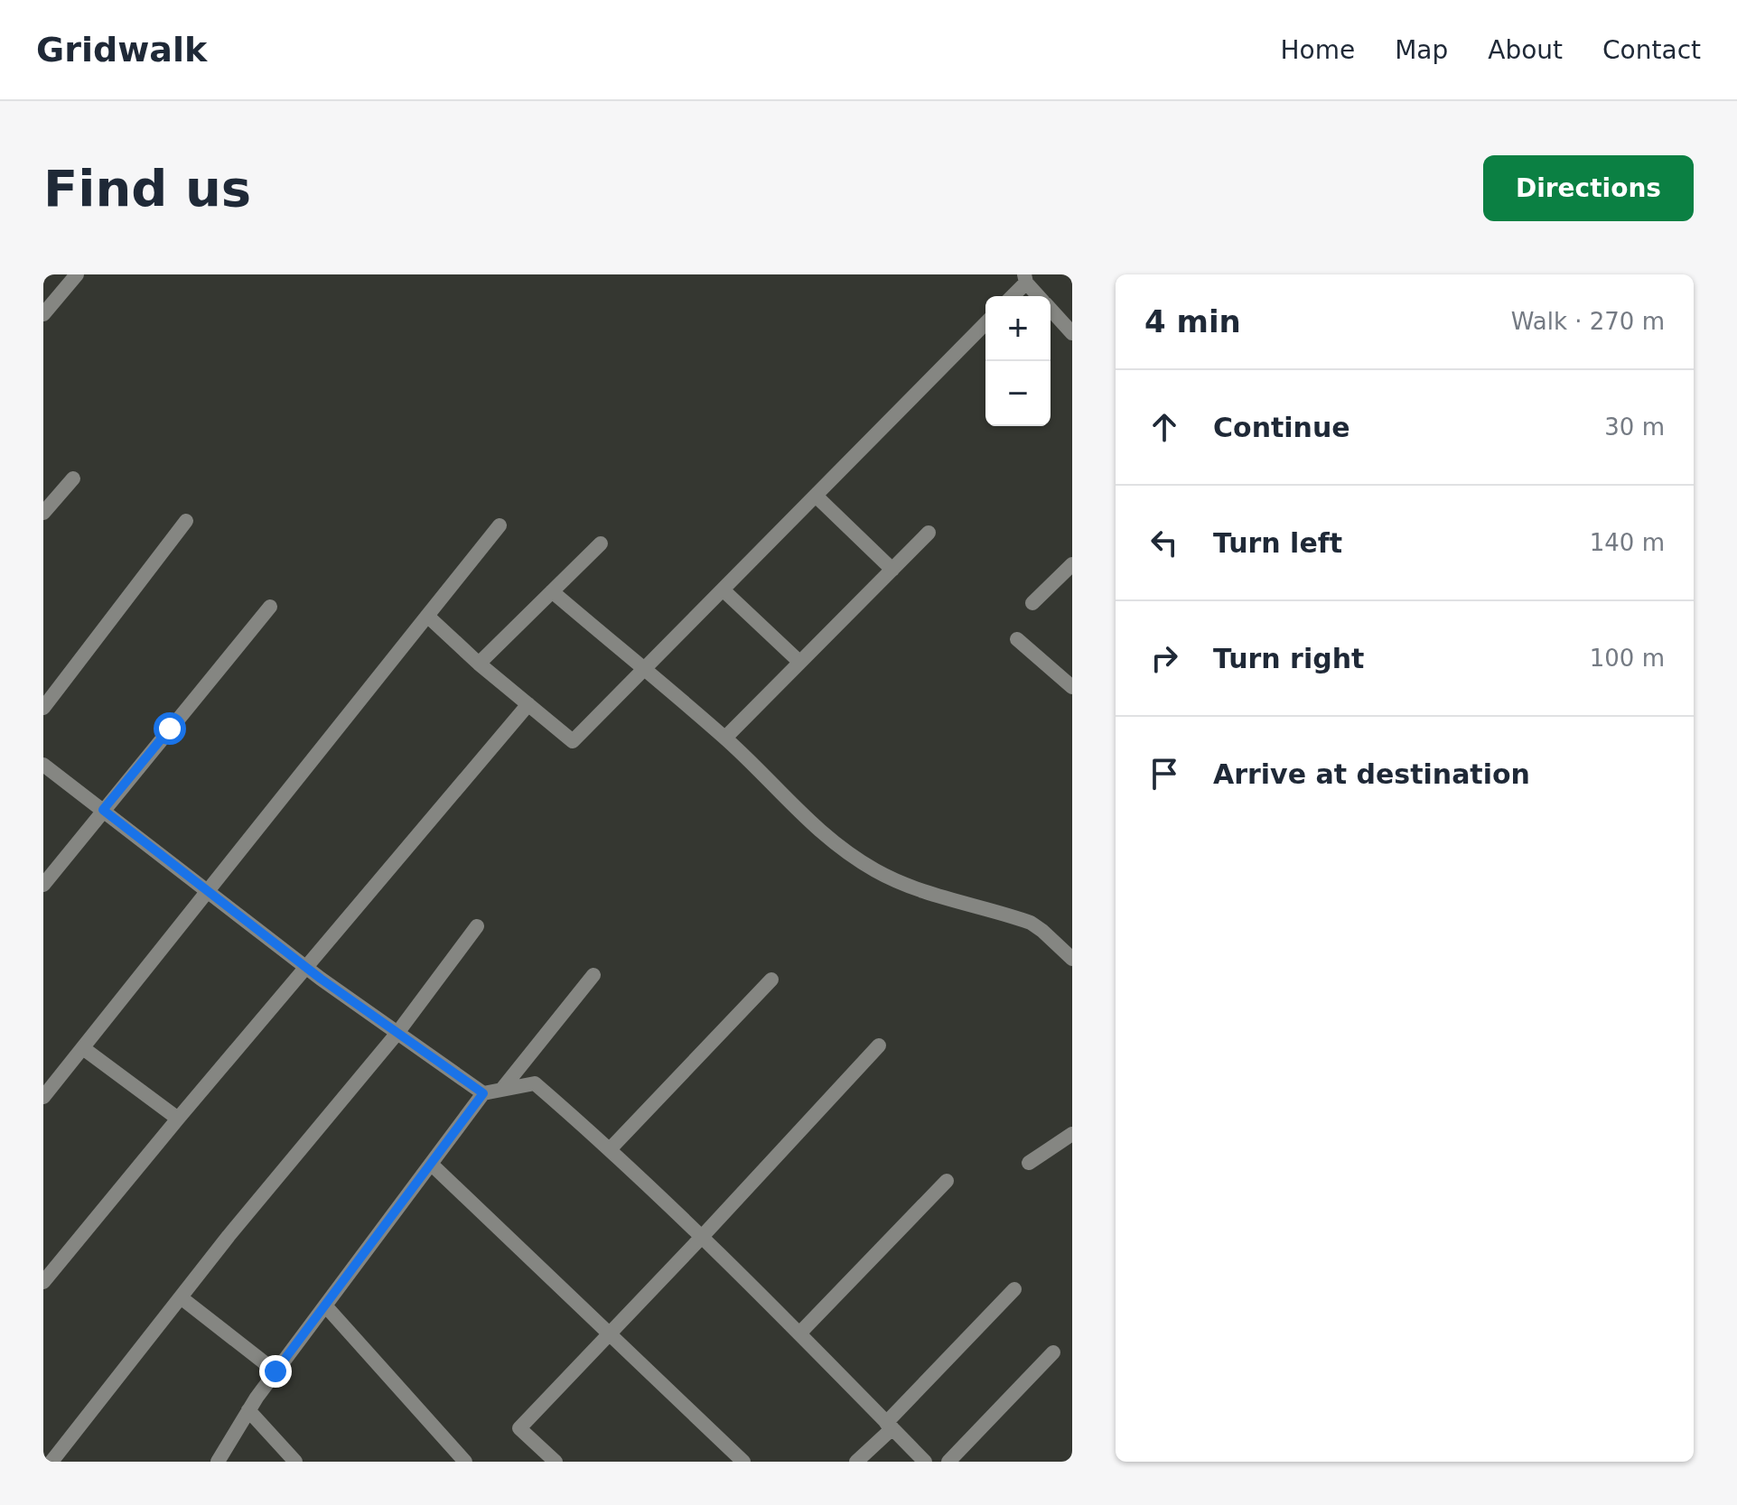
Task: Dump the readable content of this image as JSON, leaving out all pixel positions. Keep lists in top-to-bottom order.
{
  "page": {
    "header": "Gridwalk",
    "nav": [
      "Home",
      "Map",
      "About",
      "Contact"
    ],
    "buttons": "Directions",
    "title": "Find us",
    "heading": ["4 min", "Walk · 270 m"],
    "map_buttons": ["+", "−"],
    "list": [
      ["Continue", "30 m"],
      ["Turn left", "140 m"],
      ["Turn right", "100 m"],
      "Arrive at destination"
    ]
  }
}
